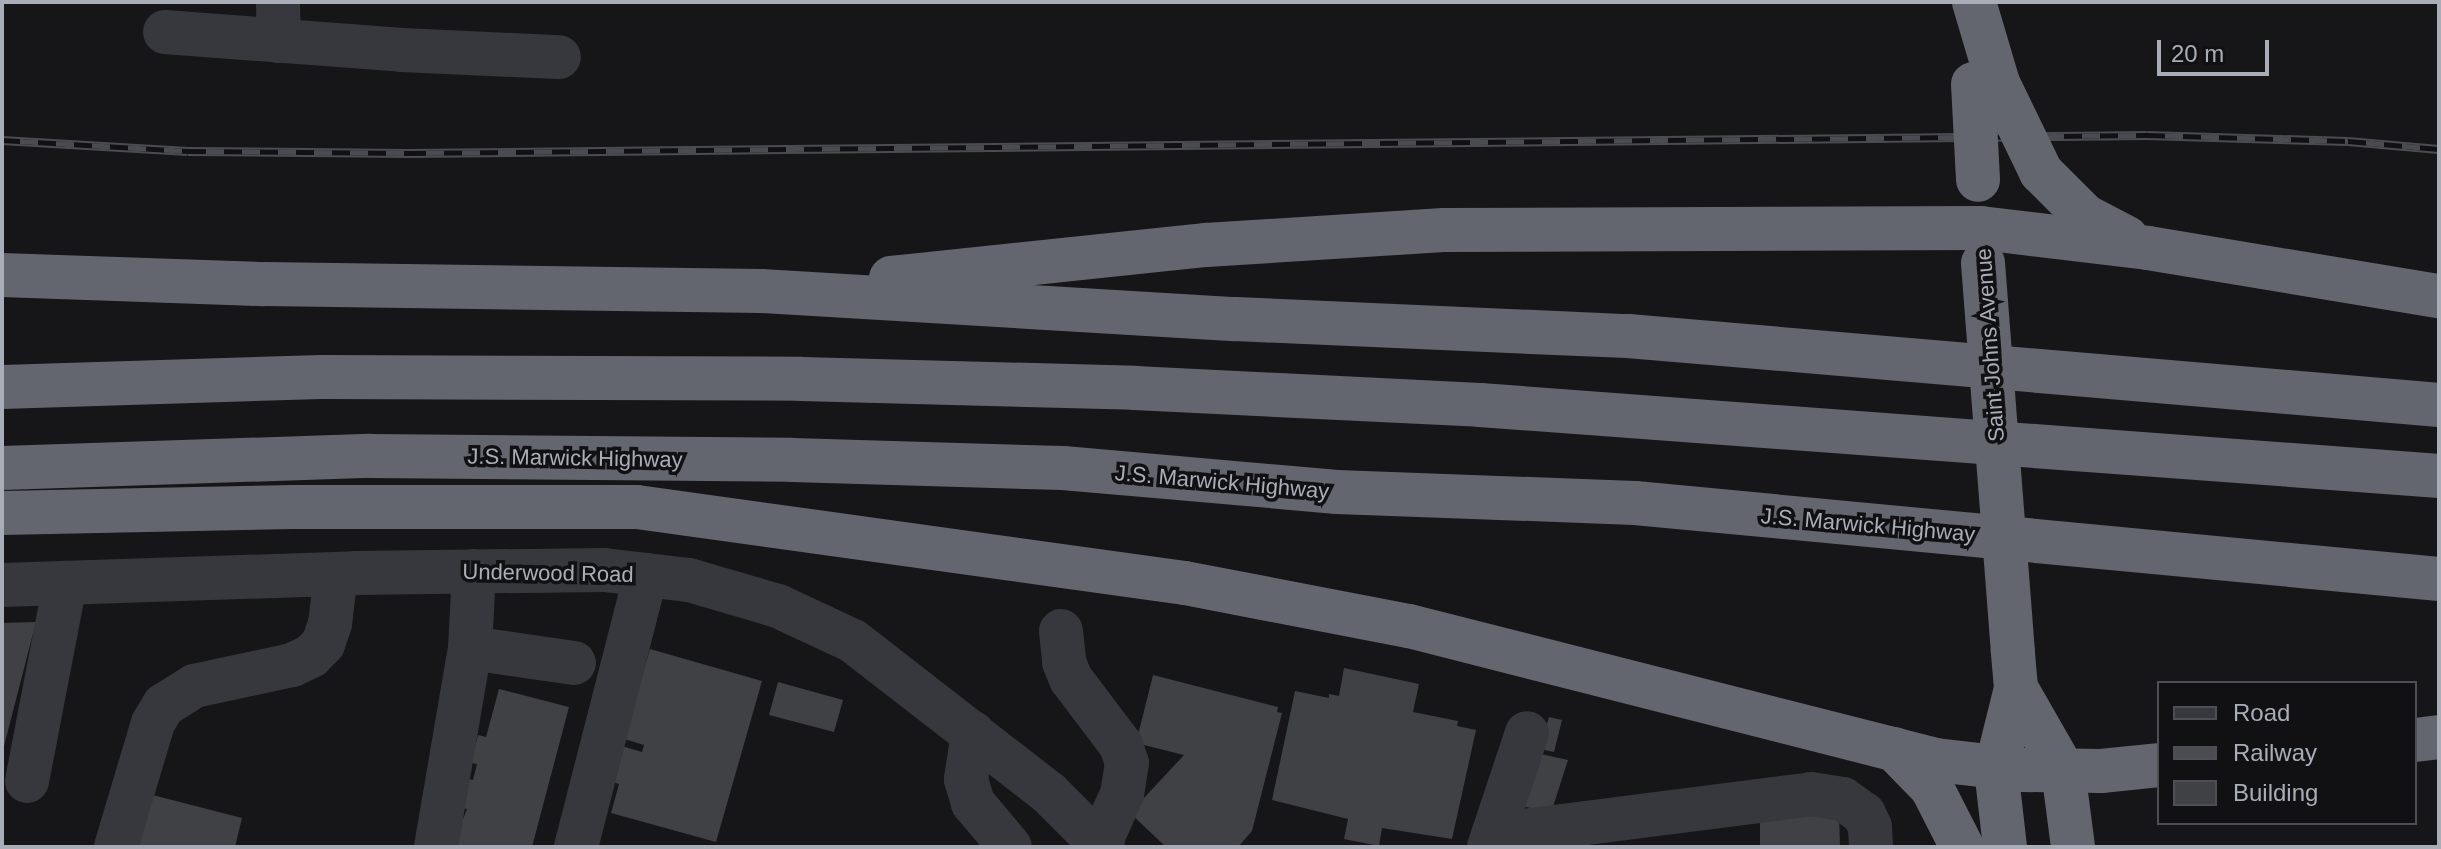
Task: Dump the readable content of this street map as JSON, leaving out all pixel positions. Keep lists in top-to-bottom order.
{
  "streets": {
    "highway": ["Saint Johns Avenue", "J.S. Marwick Highway"],
    "street": ["Underwood Road"]
  },
  "legend": ["Road", "Railway", "Building"],
  "scale_bar": "20 m"
}
